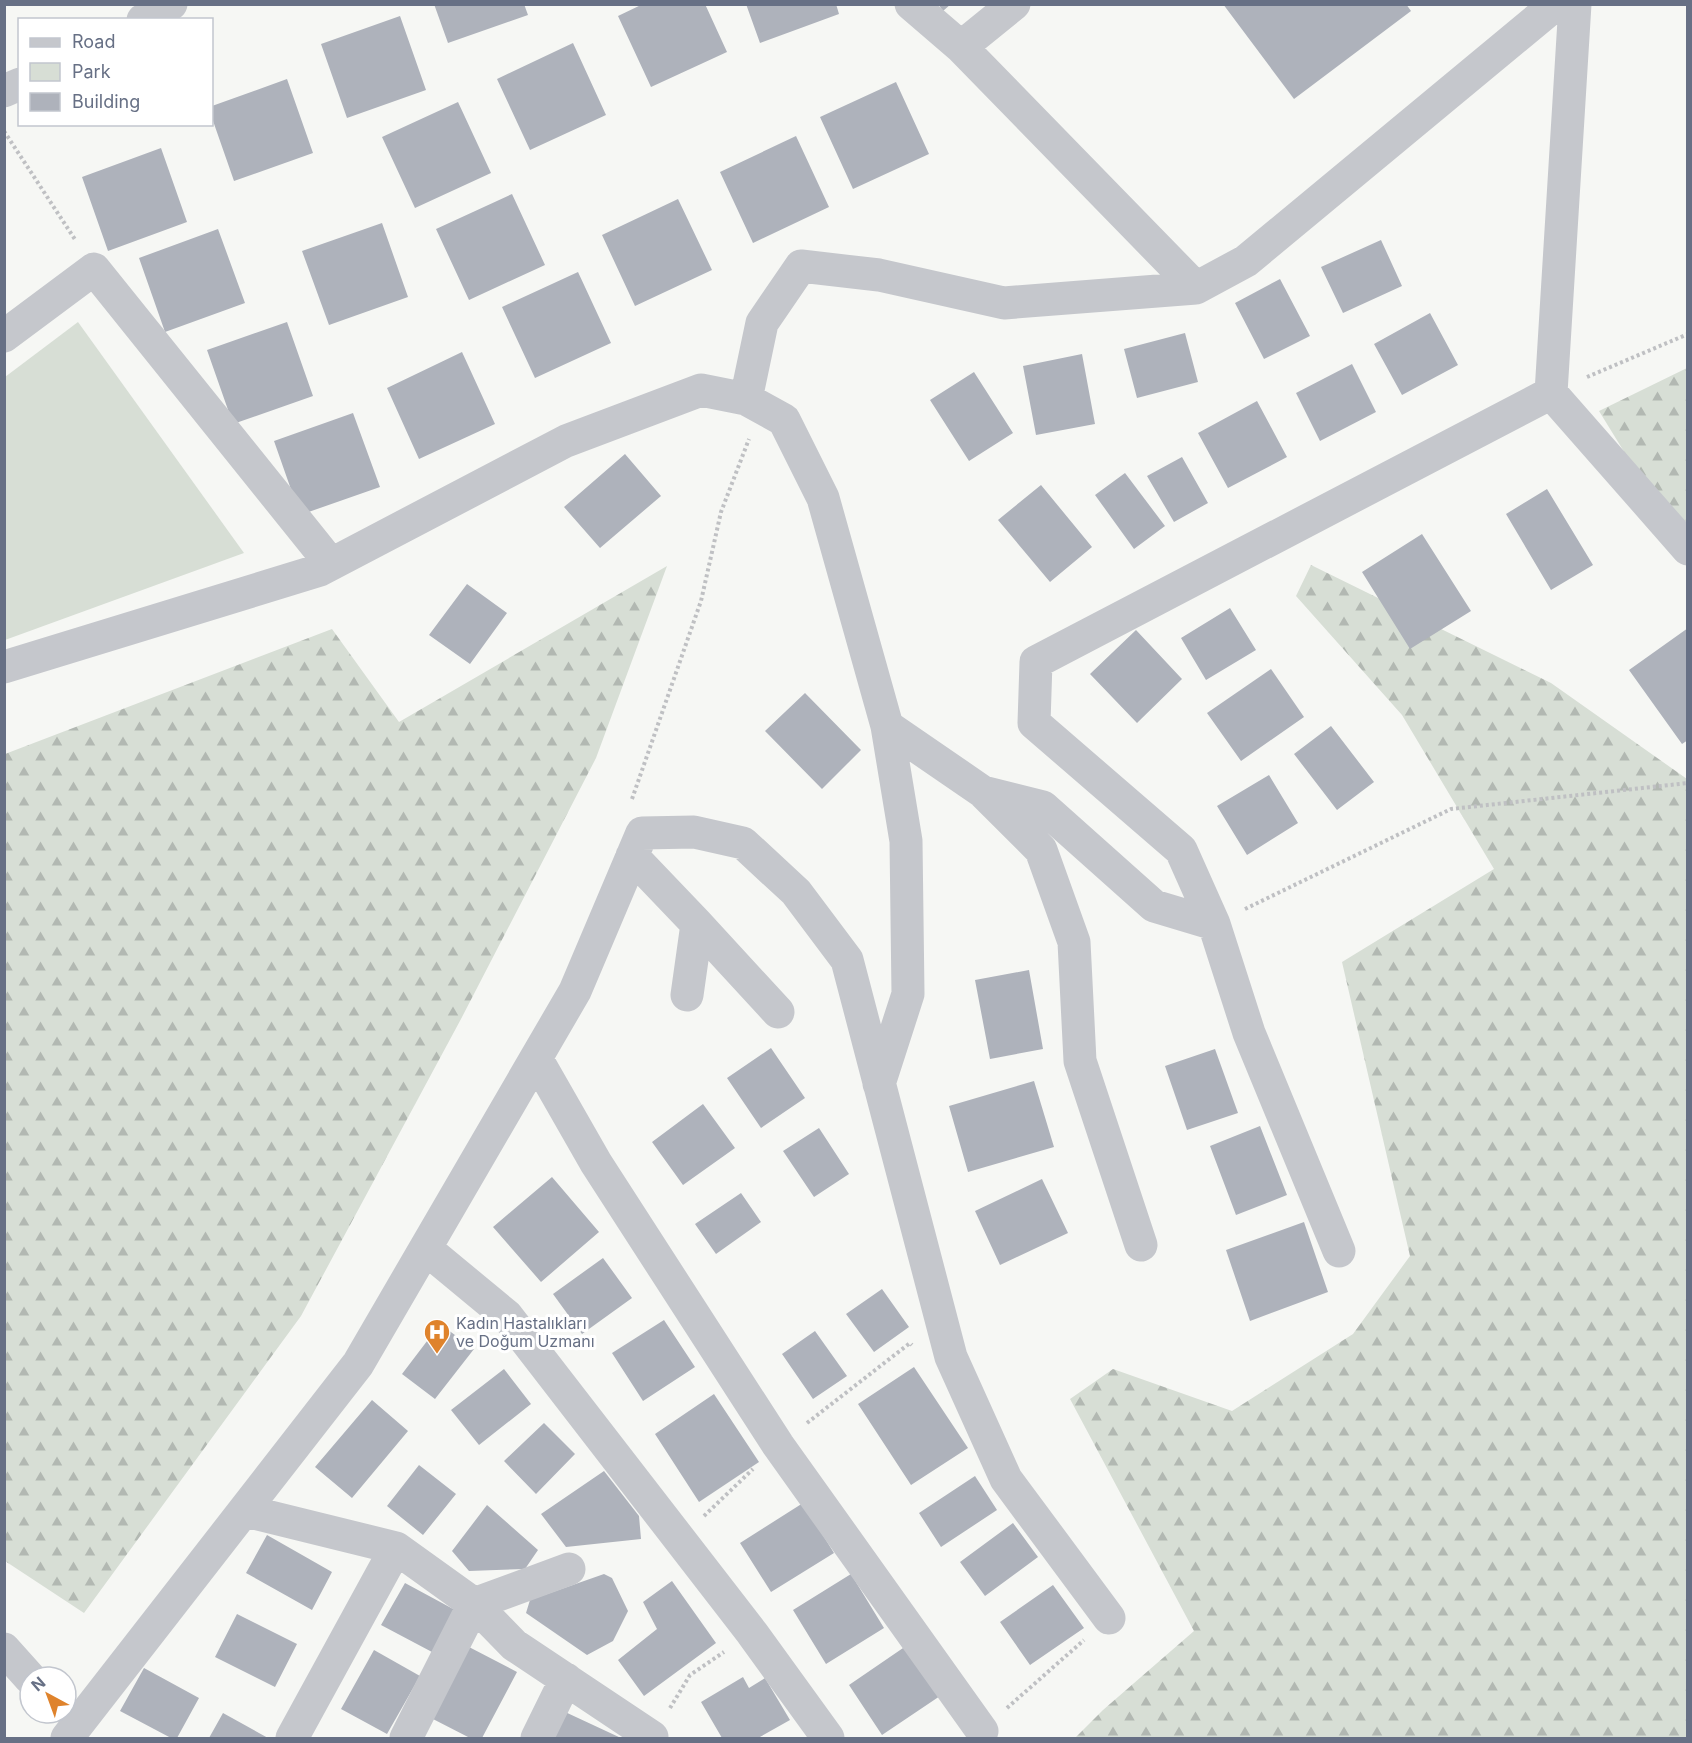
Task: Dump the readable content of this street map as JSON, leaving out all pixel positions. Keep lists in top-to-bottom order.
{
  "places": {
    "hospital": ["Kadın Hastalıkları ve Doğum Uzmanı"]
  },
  "legend": ["Road", "Park", "Building"],
  "north": "top left"
}
